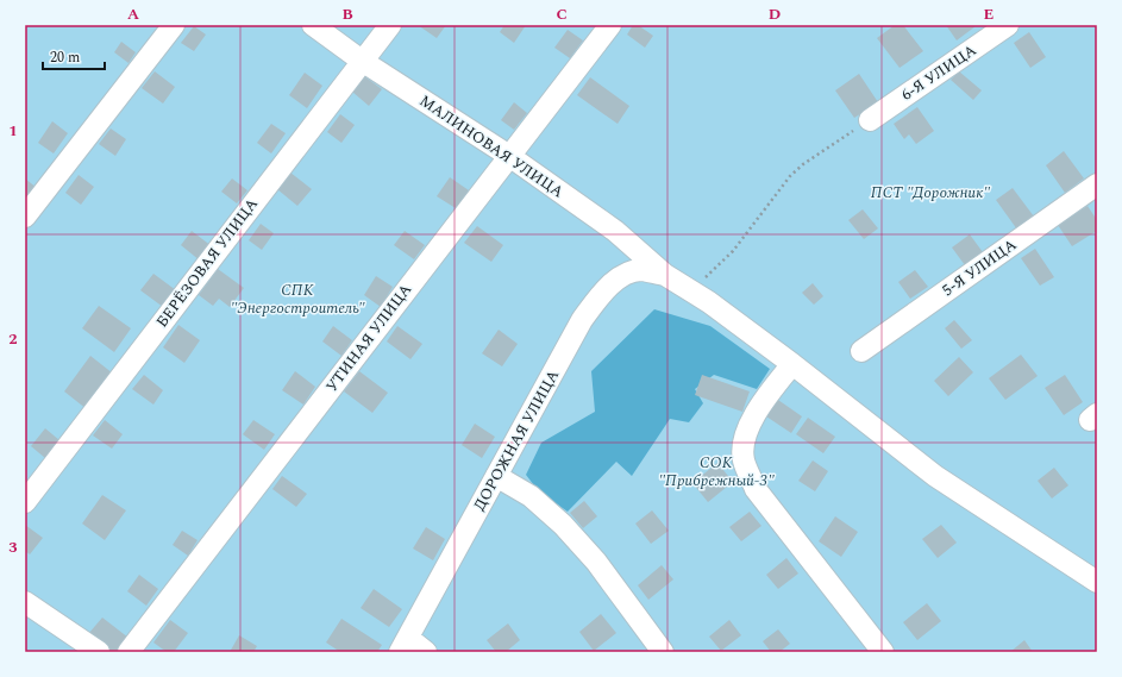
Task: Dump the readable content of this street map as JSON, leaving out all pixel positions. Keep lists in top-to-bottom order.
{
  "streets": {
    "street": [
      "6-Я УЛИЦА",
      "МАЛИНОВАЯ УЛИЦА",
      "БЕРЁЗОВАЯ УЛИЦА",
      "5-Я УЛИЦА",
      "УТИНАЯ УЛИЦА",
      "ДОРОЖНАЯ УЛИЦА"
    ]
  },
  "crossings": [
    ["МАЛИНОВАЯ УЛИЦА", "БЕРЁЗОВАЯ УЛИЦА"],
    ["МАЛИНОВАЯ УЛИЦА", "УТИНАЯ УЛИЦА"],
    ["МАЛИНОВАЯ УЛИЦА", "ДОРОЖНАЯ УЛИЦА"]
  ],
  "parks": ["ПСТ \"Дорожник\"", "СПК \"Энергостроитель\"", "СОК \"Прибрежный-3\""],
  "scale_bar": "20 m",
  "grid": {
    "columns": [
      "A",
      "B",
      "C",
      "D",
      "E"
    ],
    "rows": ["1", "2", "3"]
  }
}
